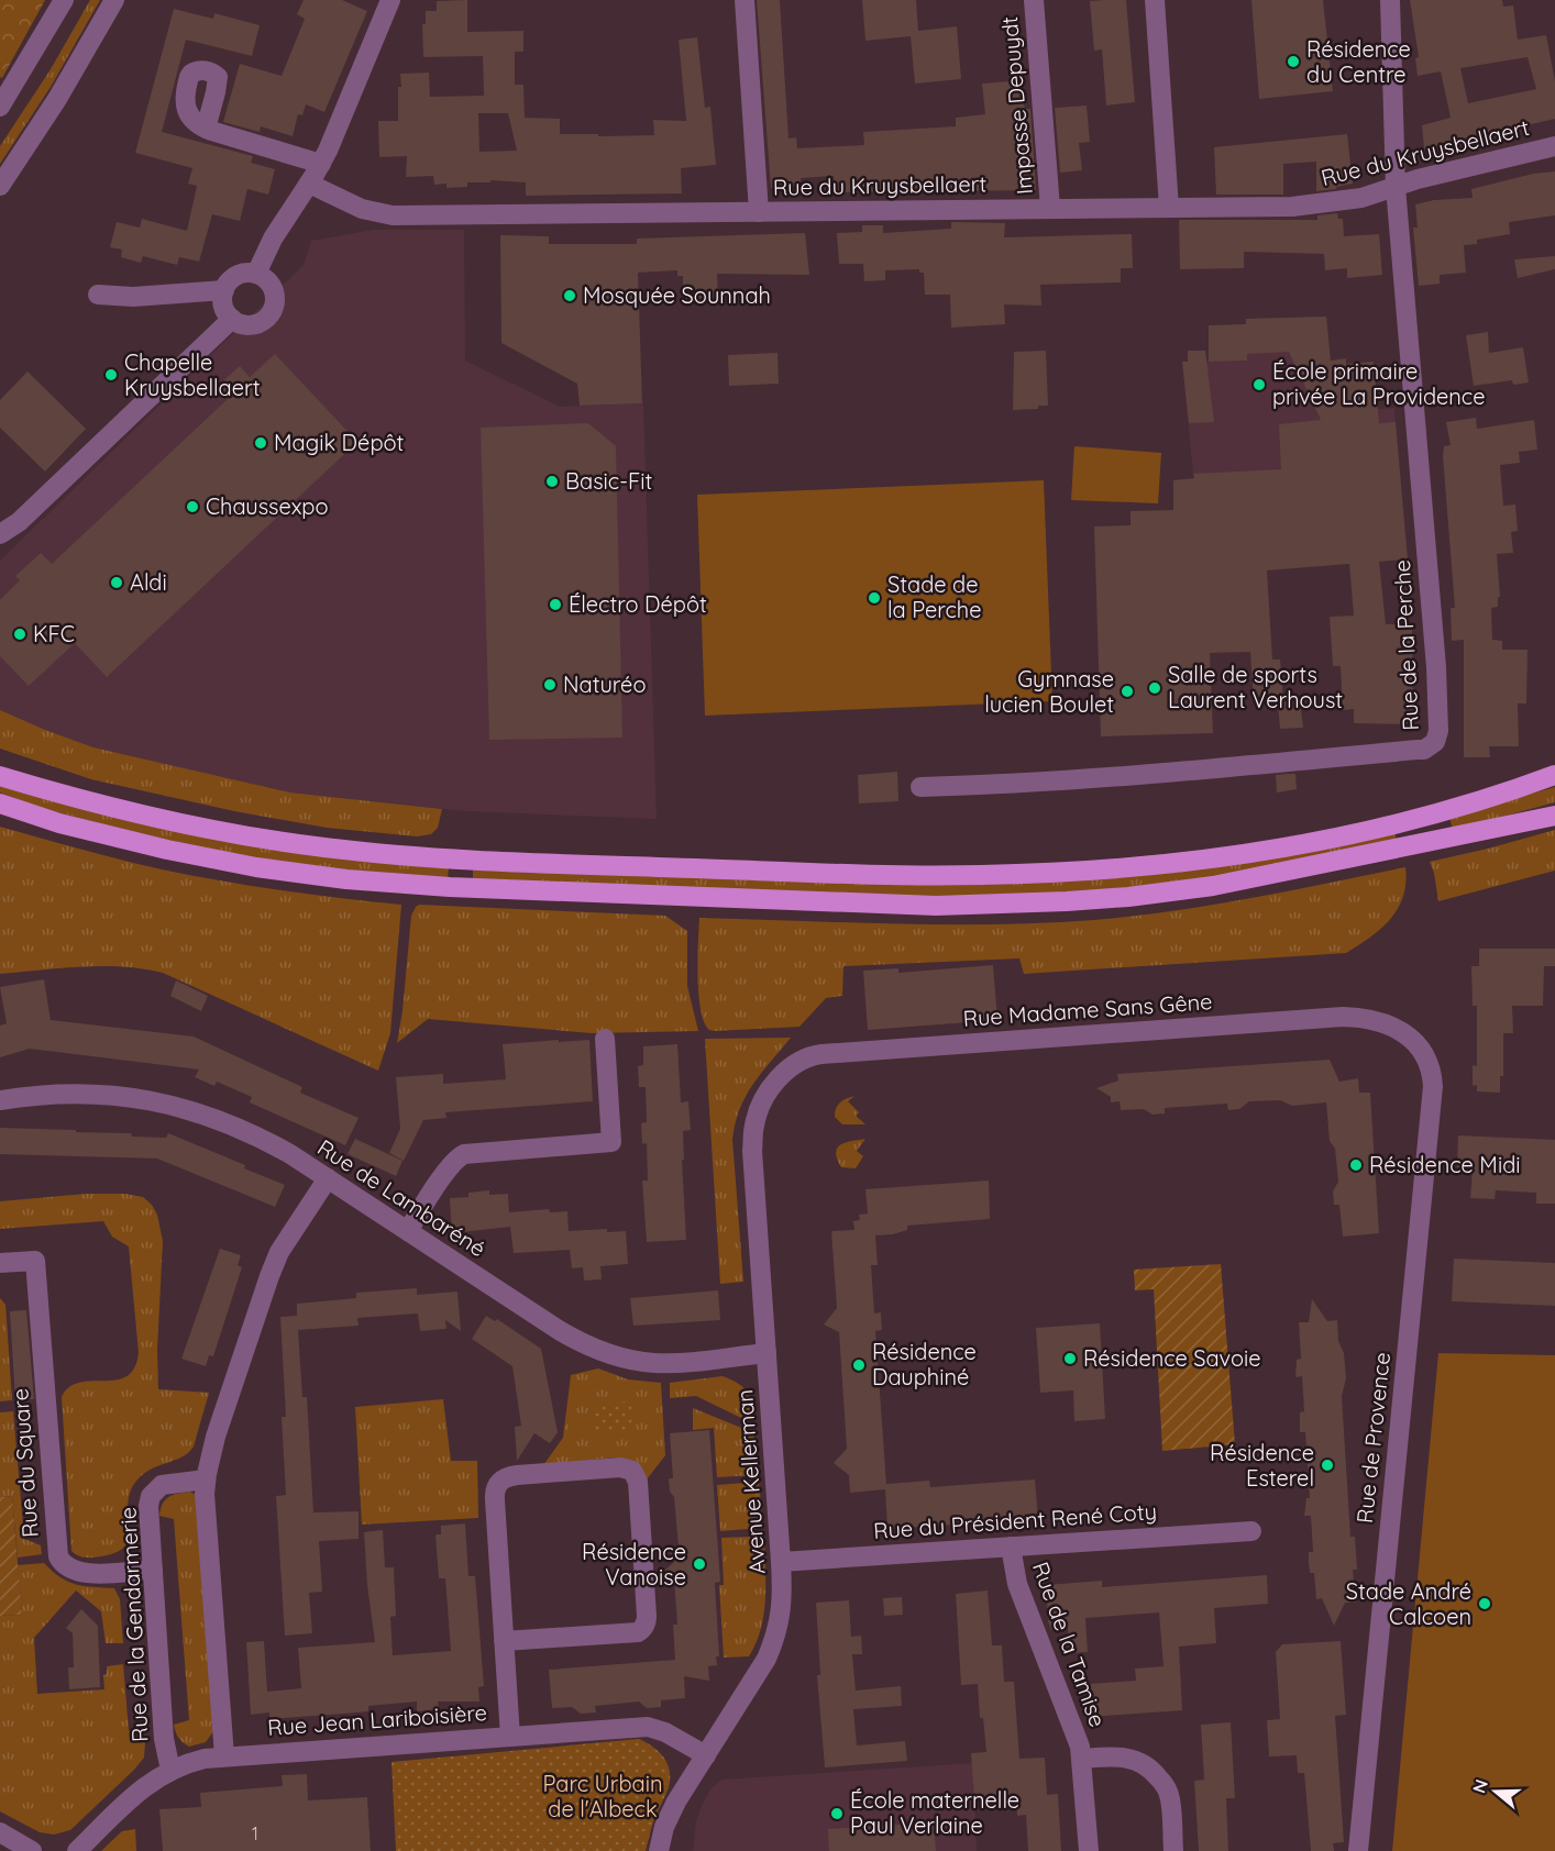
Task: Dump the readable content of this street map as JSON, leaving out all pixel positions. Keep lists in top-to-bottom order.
{
  "streets": {
    "street": [
      "Impasse Depuydt",
      "Rue du Kruysbellaert",
      "Rue de la Perche",
      "Rue Madame Sans Gêne",
      "Rue de Lambaréné",
      "Rue de Provence",
      "Rue du Square",
      "Avenue Kellerman",
      "Rue du Président René Coty",
      "Rue de la Gendarmerie",
      "Rue de la Tamise",
      "Rue Jean Lariboisière"
    ]
  },
  "crossings": [
    ["Impasse Depuydt", "Rue du Kruysbellaert"],
    ["Rue du Kruysbellaert", "Rue de la Perche"],
    ["Rue Madame Sans Gêne", "Rue de Provence"],
    ["Rue Madame Sans Gêne", "Avenue Kellerman"],
    ["Rue de Lambaréné", "Avenue Kellerman"],
    ["Rue du Square", "Rue de la Gendarmerie"],
    ["Avenue Kellerman", "Rue du Président René Coty"],
    ["Avenue Kellerman", "Rue Jean Lariboisière"],
    ["Rue du Président René Coty", "Rue de la Tamise"],
    ["Rue de la Gendarmerie", "Rue Jean Lariboisière"]
  ],
  "parks": ["Parc Urbain de l'Albeck"],
  "places": [
    "Résidence du Centre",
    "Mosquée Sounnah",
    "Chapelle Kruysbellaert",
    "École primaire privée La Providence",
    "Magik Dépôt",
    "Basic-Fit",
    "Chaussexpo",
    "Aldi",
    "Stade de la Perche",
    "Électro Dépôt",
    "KFC",
    "Naturéo",
    "Salle de sports Laurent Verhoust",
    "Gymnase lucien Boulet",
    "Résidence Midi",
    "Résidence Savoie",
    "Résidence Dauphiné",
    "Résidence Esterel",
    "Résidence Vanoise",
    "Stade André Calcoen",
    "École maternelle Paul Verlaine"
  ],
  "house_numbers": ["1"],
  "north": "left"
}
